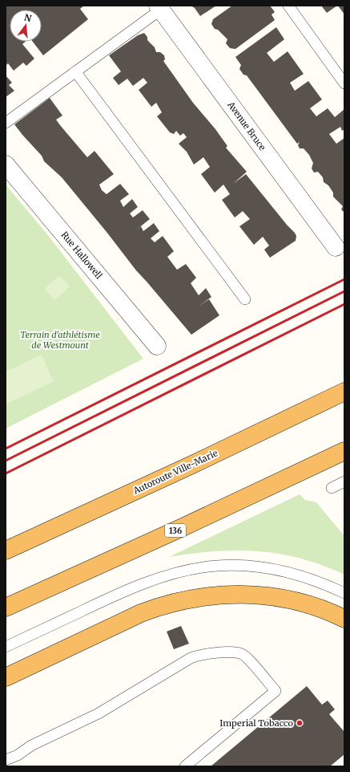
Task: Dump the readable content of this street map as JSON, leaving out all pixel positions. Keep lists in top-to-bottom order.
{
  "streets": {
    "highway": ["Autoroute Ville-Marie", "136"],
    "street": ["Avenue Bruce", "Rue Hallowell"]
  },
  "parks": ["Terrain d'athlétisme de Westmount"],
  "places": ["Imperial Tobacco"],
  "north": "top"
}
